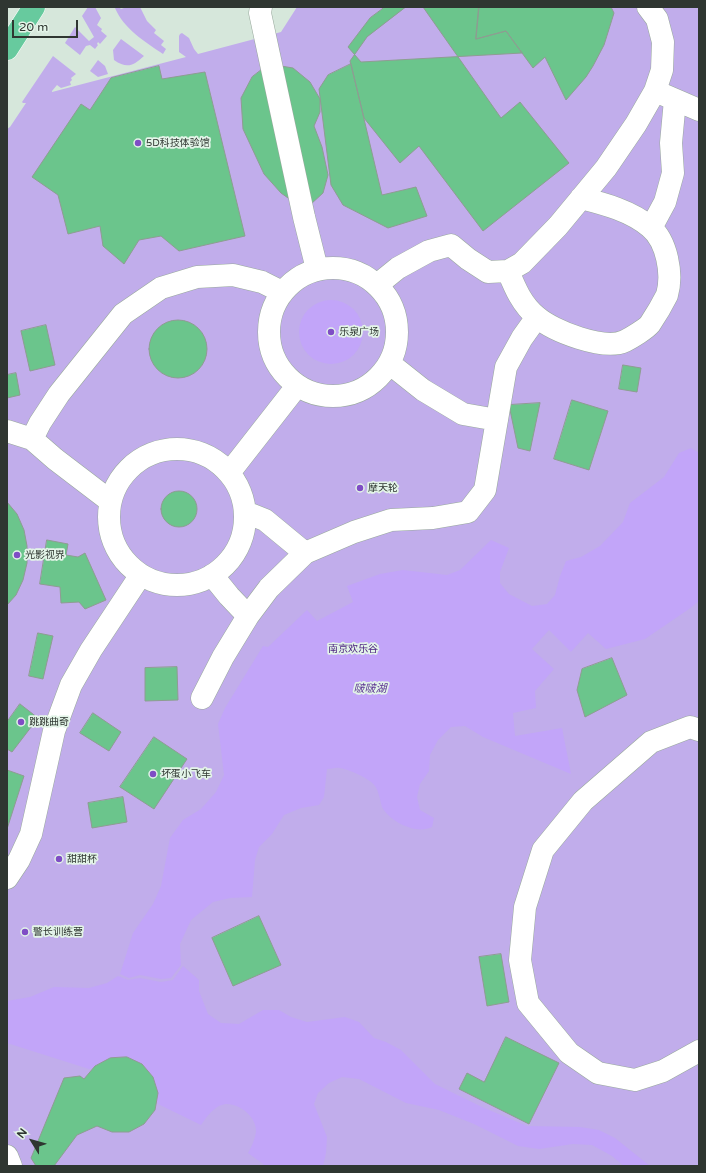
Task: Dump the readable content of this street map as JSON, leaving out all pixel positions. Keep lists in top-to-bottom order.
{
  "water": ["啵啵湖"],
  "parks": ["南京欢乐谷"],
  "places": [
    "5D科技体验馆",
    "乐泉广场",
    "摩天轮",
    "光影视界",
    "跳跳曲奇",
    "坏蛋小飞车",
    "甜甜杯",
    "警长训练营"
  ],
  "scale_bar": "20 m",
  "north": "top left"
}
